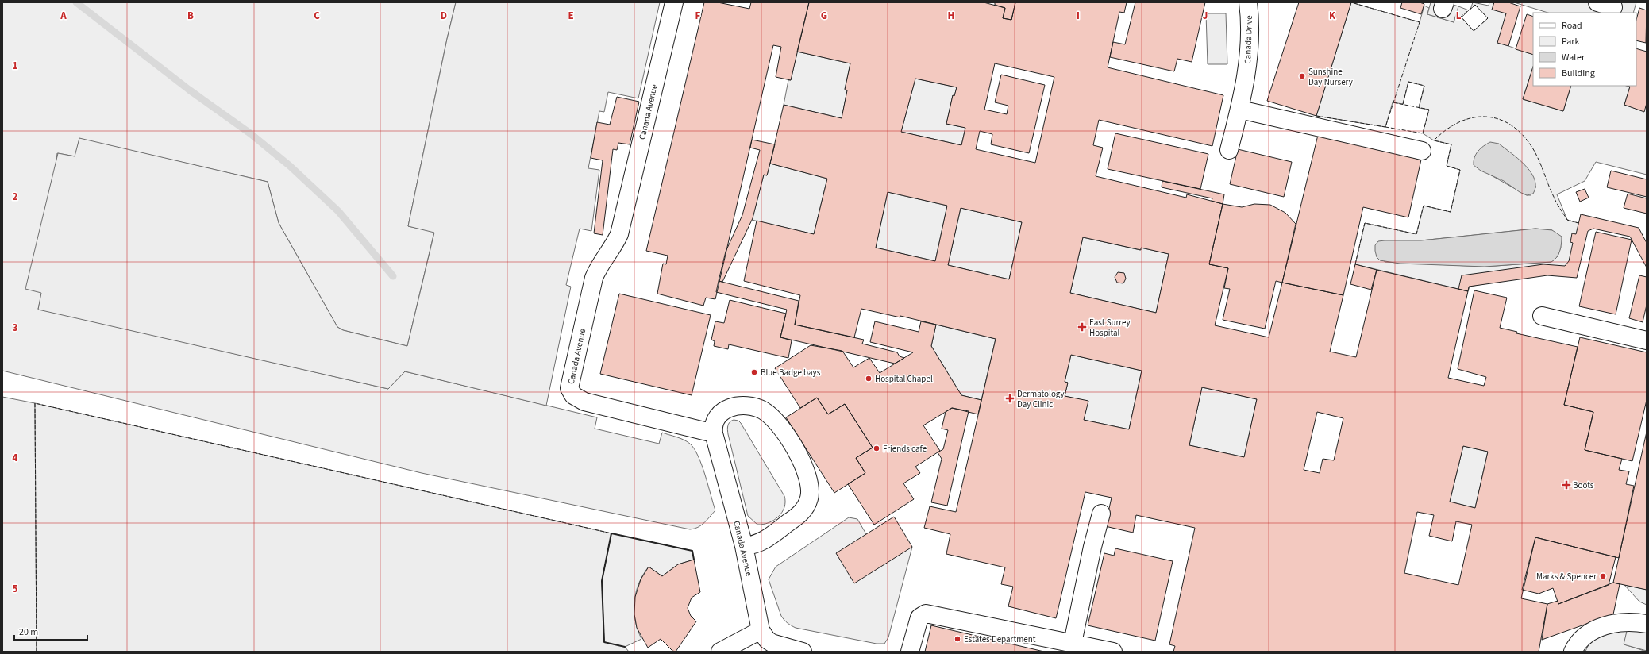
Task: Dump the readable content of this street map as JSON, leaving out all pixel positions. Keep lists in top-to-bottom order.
{
  "streets": {
    "street": ["Canada Drive", "Canada Avenue"]
  },
  "places": {
    "other": [
      "Sunshine Day Nursery",
      "Blue Badge bays",
      "Hospital Chapel",
      "Friends cafe",
      "Marks & Spencer",
      "Estates Department"
    ],
    "health": ["East Surrey Hospital", "Dermatology Day Clinic", "Boots"]
  },
  "legend": [
    "Road",
    "Park",
    "Water",
    "Building"
  ],
  "scale_bar": "20 m",
  "grid": {
    "columns": [
      "A",
      "B",
      "C",
      "D",
      "E",
      "F",
      "G",
      "H",
      "I",
      "J",
      "K",
      "L"
    ],
    "rows": [
      "1",
      "2",
      "3",
      "4",
      "5"
    ]
  }
}
